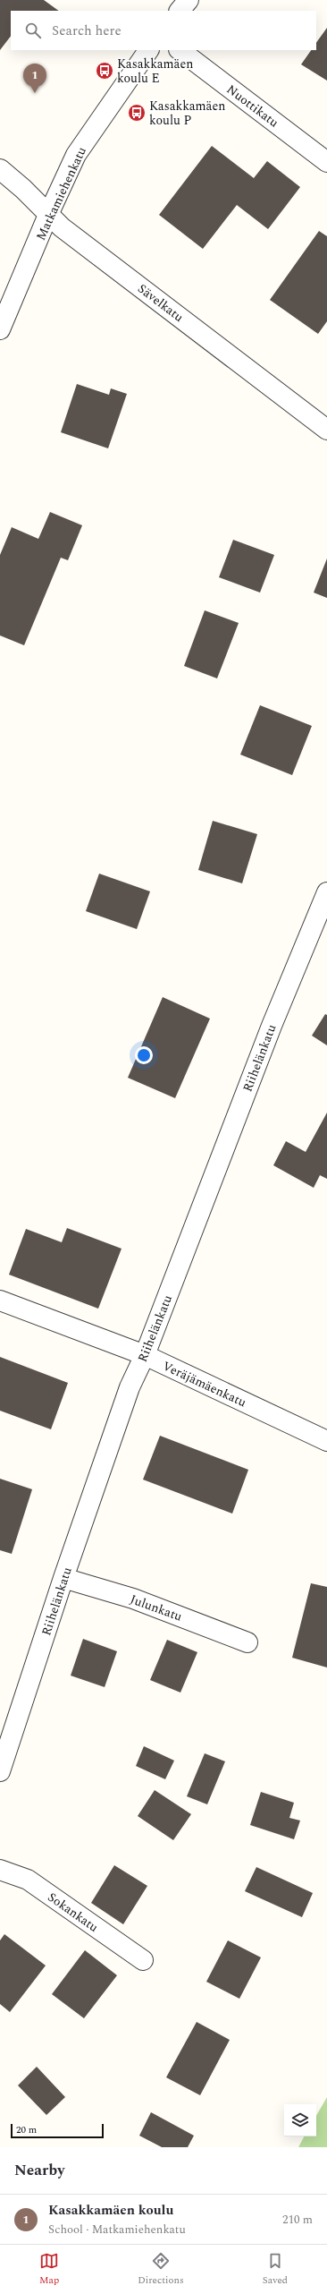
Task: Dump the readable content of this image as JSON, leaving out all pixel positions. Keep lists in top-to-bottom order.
{
  "streets": {
    "street": [
      "Nuottikatu",
      "Matkamiehenkatu",
      "Sävelkatu",
      "Riihelänkatu",
      "Veräjämäenkatu",
      "Julunkatu",
      "Sokankatu"
    ]
  },
  "crossings": [
    ["Matkamiehenkatu", "Sävelkatu"],
    ["Riihelänkatu", "Veräjämäenkatu"],
    ["Riihelänkatu", "Julunkatu"]
  ],
  "places": {
    "bus stop": ["Kasakkamäen koulu E", "Kasakkamäen koulu P"]
  },
  "scale_bar": "20 m",
  "page": {
    "search": "Search here",
    "pins": "1",
    "scale": "20 m",
    "heading": "Nearby",
    "list": [
      {
        "mark": "1",
        "name": "Kasakkamäen koulu",
        "note": "School · Matkamiehenkatu",
        "value": "210 m"
      }
    ],
    "nav": ["Map", "Directions", "Saved"]
  }
}
